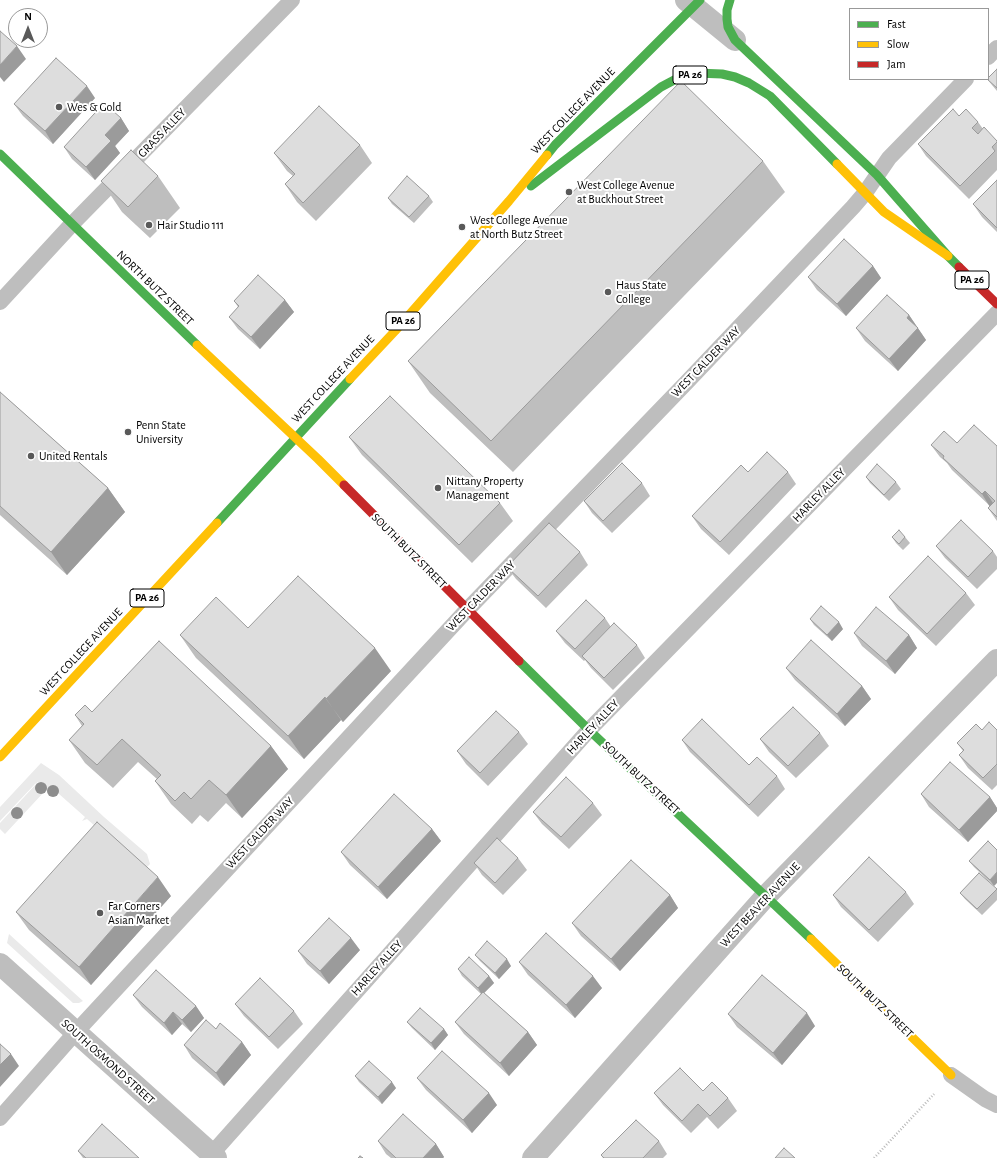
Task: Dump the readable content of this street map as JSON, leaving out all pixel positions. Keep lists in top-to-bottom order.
{
  "streets": {
    "main road": [
      "PA 26",
      "WEST COLLEGE AVENUE",
      "NORTH BUTZ STREET",
      "SOUTH BUTZ STREET"
    ],
    "street": ["WEST BEAVER AVENUE", "SOUTH OSMOND STREET"],
    "lane": ["GRASS ALLEY", "WEST CALDER WAY", "HARLEY ALLEY"]
  },
  "crossings": [
    ["PA 26", "WEST COLLEGE AVENUE"],
    ["PA 26", "WEST CALDER WAY"],
    ["WEST COLLEGE AVENUE", "NORTH BUTZ STREET"],
    ["WEST COLLEGE AVENUE", "SOUTH BUTZ STREET"],
    ["GRASS ALLEY", "NORTH BUTZ STREET"],
    ["NORTH BUTZ STREET", "SOUTH BUTZ STREET"],
    ["WEST CALDER WAY", "SOUTH BUTZ STREET"],
    ["WEST CALDER WAY", "SOUTH OSMOND STREET"],
    ["HARLEY ALLEY", "SOUTH BUTZ STREET"],
    ["HARLEY ALLEY", "SOUTH OSMOND STREET"],
    ["SOUTH BUTZ STREET", "WEST BEAVER AVENUE"]
  ],
  "places": [
    "Wes & Gold",
    "West College Avenue at Buckhout Street",
    "Hair Studio 111",
    "West College Avenue at North Butz Street",
    "Haus State College",
    "Penn State University",
    "United Rentals",
    "Nittany Property Management",
    "Far Corners Asian Market"
  ],
  "legend": ["Fast", "Slow", "Jam"],
  "north": "top"
}
